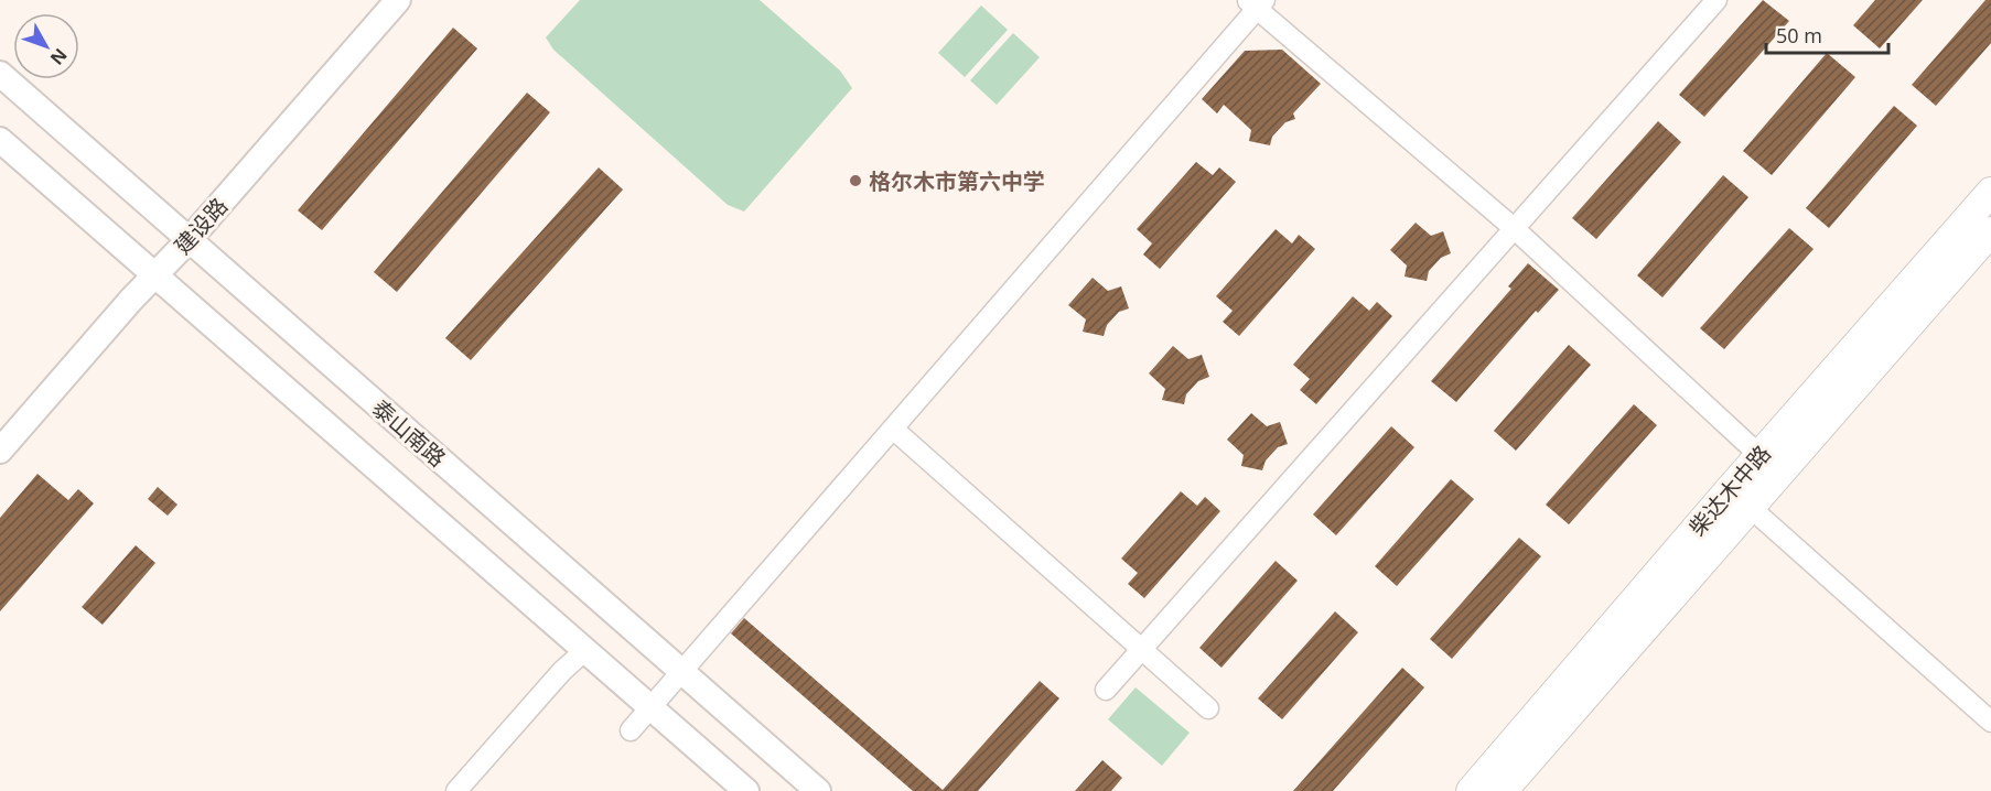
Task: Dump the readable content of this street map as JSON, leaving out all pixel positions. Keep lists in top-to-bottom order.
{
  "streets": {
    "main road": ["柴达木中路"],
    "street": ["建设路", "泰山南路"]
  },
  "crossings": [
    ["建设路", "泰山南路"]
  ],
  "places": ["格尔木市第六中学"],
  "scale_bar": "50 m",
  "north": "bottom right"
}
